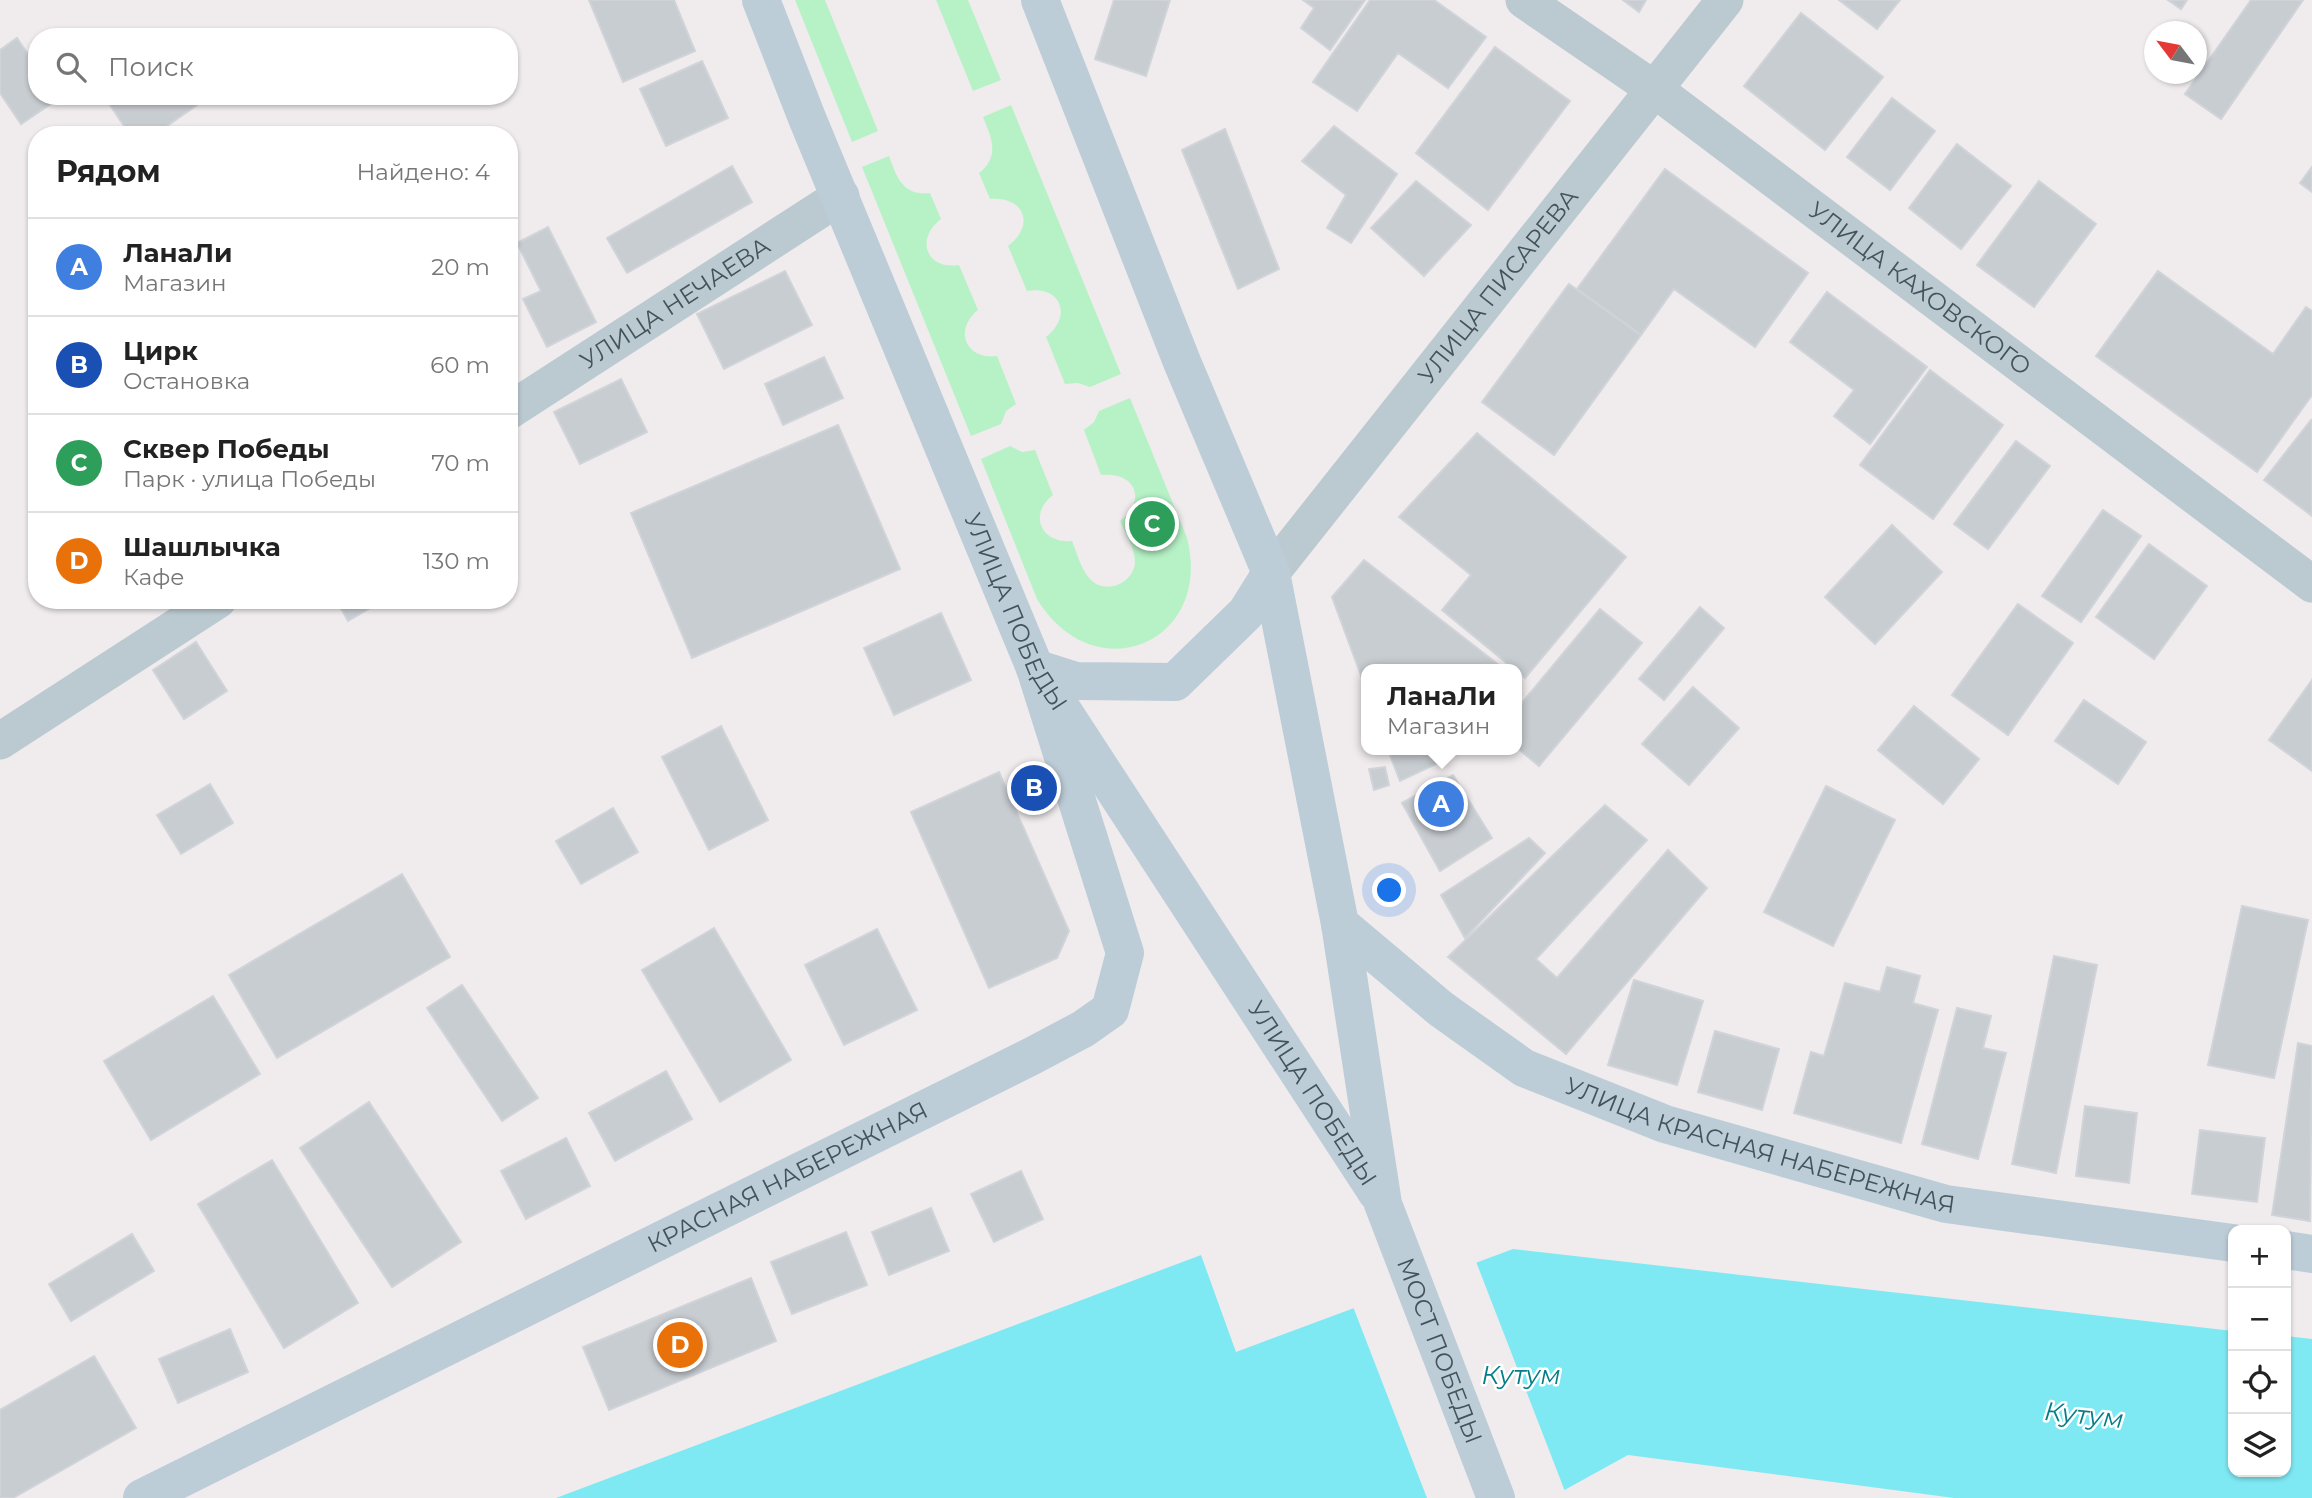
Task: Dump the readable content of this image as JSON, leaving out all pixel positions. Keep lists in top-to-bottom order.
{
  "streets": {
    "main road": [
      "УЛИЦА ПОБЕДЫ",
      "УЛИЦА КРАСНАЯ НАБЕРЕЖНАЯ",
      "КРАСНАЯ НАБЕРЕЖНАЯ",
      "МОСТ ПОБЕДЫ"
    ],
    "street": ["УЛИЦА ПИСАРЕВА", "УЛИЦА КАХОВСКОГО", "УЛИЦА НЕЧАЕВА"]
  },
  "crossings": [
    ["УЛИЦА ПИСАРЕВА", "УЛИЦА КАХОВСКОГО"],
    ["УЛИЦА ПИСАРЕВА", "УЛИЦА ПОБЕДЫ"],
    ["УЛИЦА НЕЧАЕВА", "УЛИЦА ПОБЕДЫ"],
    ["УЛИЦА ПОБЕДЫ", "УЛИЦА КРАСНАЯ НАБЕРЕЖНАЯ"],
    ["УЛИЦА ПОБЕДЫ", "КРАСНАЯ НАБЕРЕЖНАЯ"],
    ["УЛИЦА ПОБЕДЫ", "МОСТ ПОБЕДЫ"]
  ],
  "water": ["Кутум"],
  "north": "top left",
  "page": {
    "search": "Поиск",
    "heading": ["Рядом", "Найдено: 4"],
    "list": [
      {
        "mark": "A",
        "name": "ЛанаЛи",
        "note": "Магазин",
        "value": "20 m"
      },
      {
        "mark": "B",
        "name": "Цирк",
        "note": "Остановка",
        "value": "60 m"
      },
      {
        "mark": "C",
        "name": "Сквер Победы",
        "note": "Парк · улица Победы",
        "value": "70 m"
      },
      {
        "mark": "D",
        "name": "Шашлычка",
        "note": "Кафе",
        "value": "130 m"
      }
    ],
    "pins": [
      "C",
      "B",
      "A",
      "D"
    ],
    "popup": ["ЛанаЛи", "Магазин"],
    "map_buttons": ["+", "−"]
  }
}
